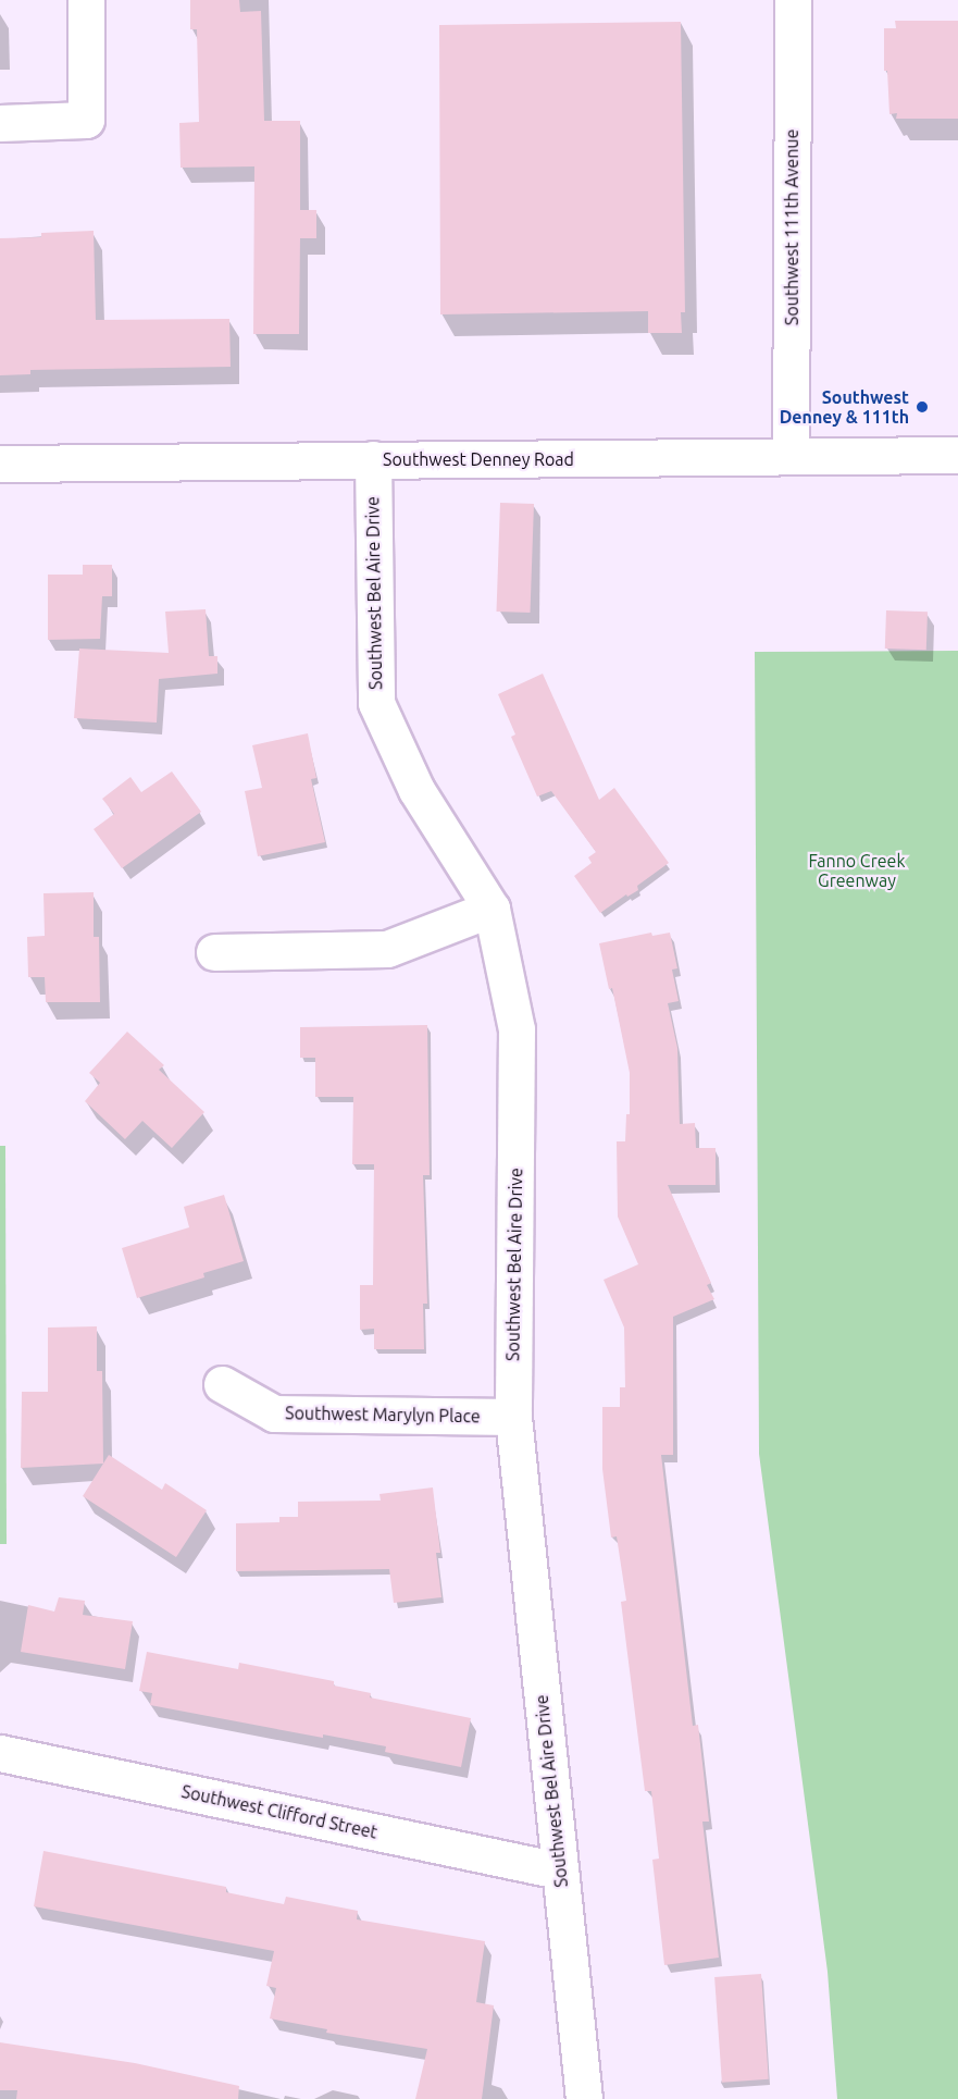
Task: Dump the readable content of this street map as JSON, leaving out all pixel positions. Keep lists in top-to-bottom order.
{
  "streets": {
    "street": [
      "Southwest 111th Avenue",
      "Southwest Denney Road",
      "Southwest Bel Aire Drive",
      "Southwest Marylyn Place",
      "Southwest Clifford Street"
    ]
  },
  "crossings": [
    ["Southwest 111th Avenue", "Southwest Denney Road"],
    ["Southwest Denney Road", "Southwest Bel Aire Drive"],
    ["Southwest Bel Aire Drive", "Southwest Marylyn Place"],
    ["Southwest Bel Aire Drive", "Southwest Clifford Street"]
  ],
  "parks": ["Fanno Creek Greenway"],
  "places": ["Southwest Denney & 111th"]
}
